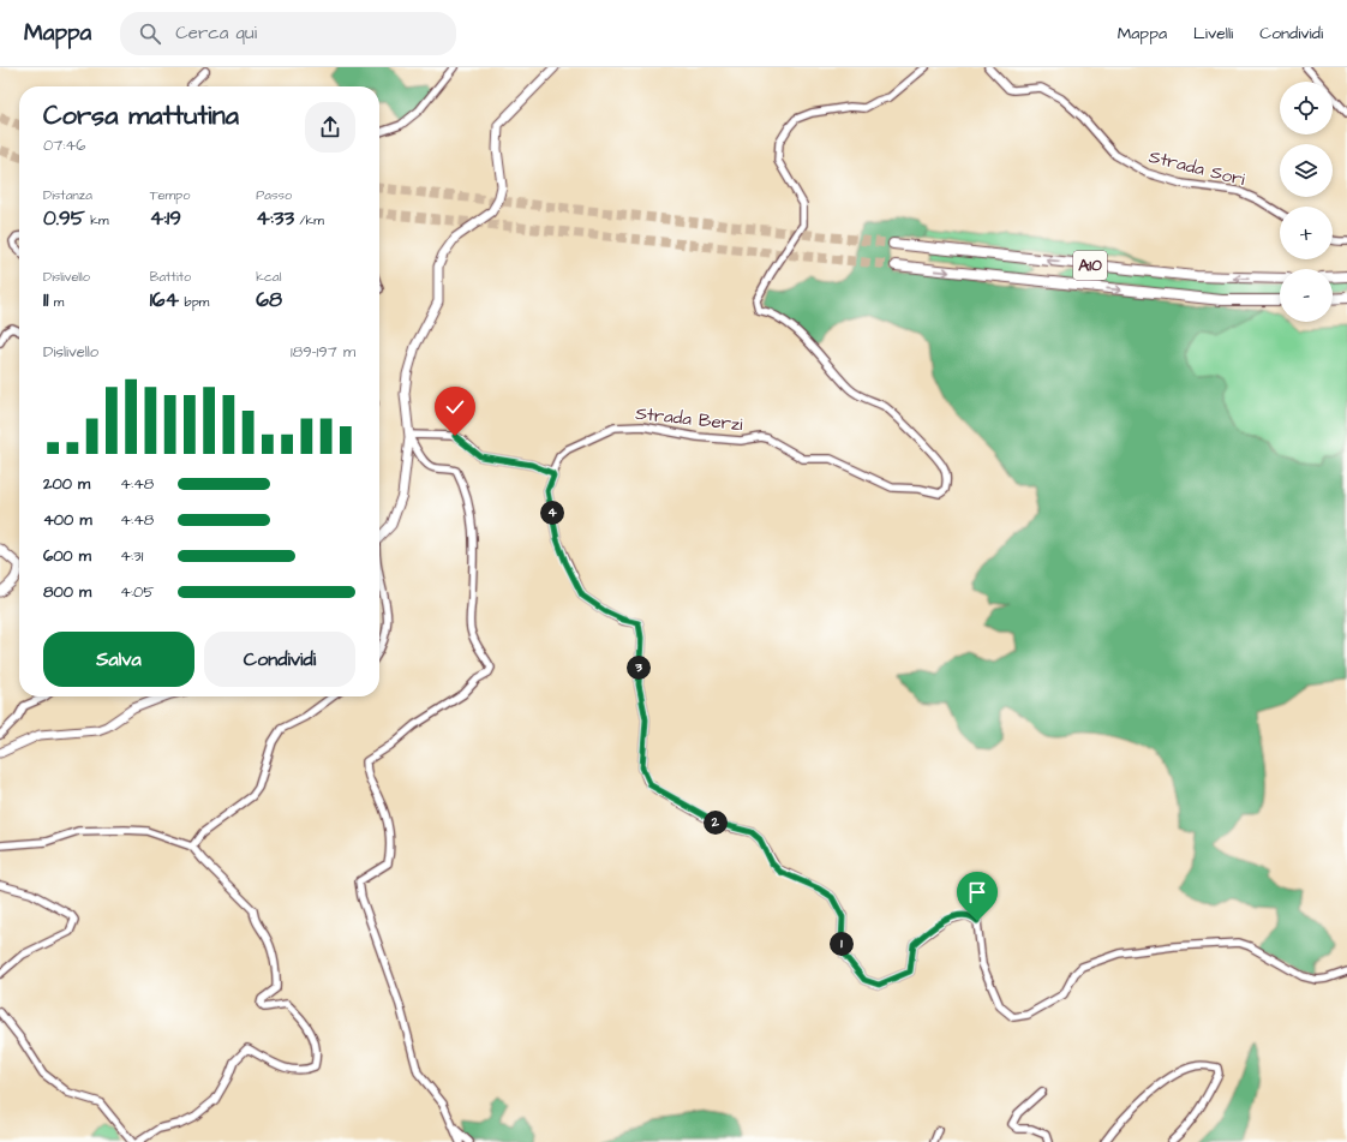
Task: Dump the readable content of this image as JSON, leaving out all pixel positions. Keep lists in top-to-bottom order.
{
  "streets": {
    "highway": ["A10"],
    "street": ["Strada Sori", "Strada Berzi"]
  },
  "page": {
    "header": "Mappa",
    "search": "Cerca qui",
    "nav": ["Mappa", "Livelli", "Condividi"],
    "map_buttons": ["+", "−"],
    "heading": ["Corsa mattutina", "07:46"],
    "stats": [
      ["Distanza", "0.95 km"],
      ["Tempo", "4:19"],
      ["Passo", "4:33 /km"],
      ["Dislivello", "11 m"],
      ["Battito", "164 bpm"],
      ["kcal", "68"]
    ],
    "chart": ["Dislivello", "189–197 m"],
    "list": [
      {
        "name": "200 m",
        "note": "4:48"
      },
      {
        "name": "400 m",
        "note": "4:48"
      },
      {
        "name": "600 m",
        "note": "4:31"
      },
      {
        "name": "800 m",
        "note": "4:05"
      }
    ],
    "pins": [
      "4",
      "3",
      "2",
      "1"
    ],
    "buttons": ["Salva", "Condividi"]
  }
}
